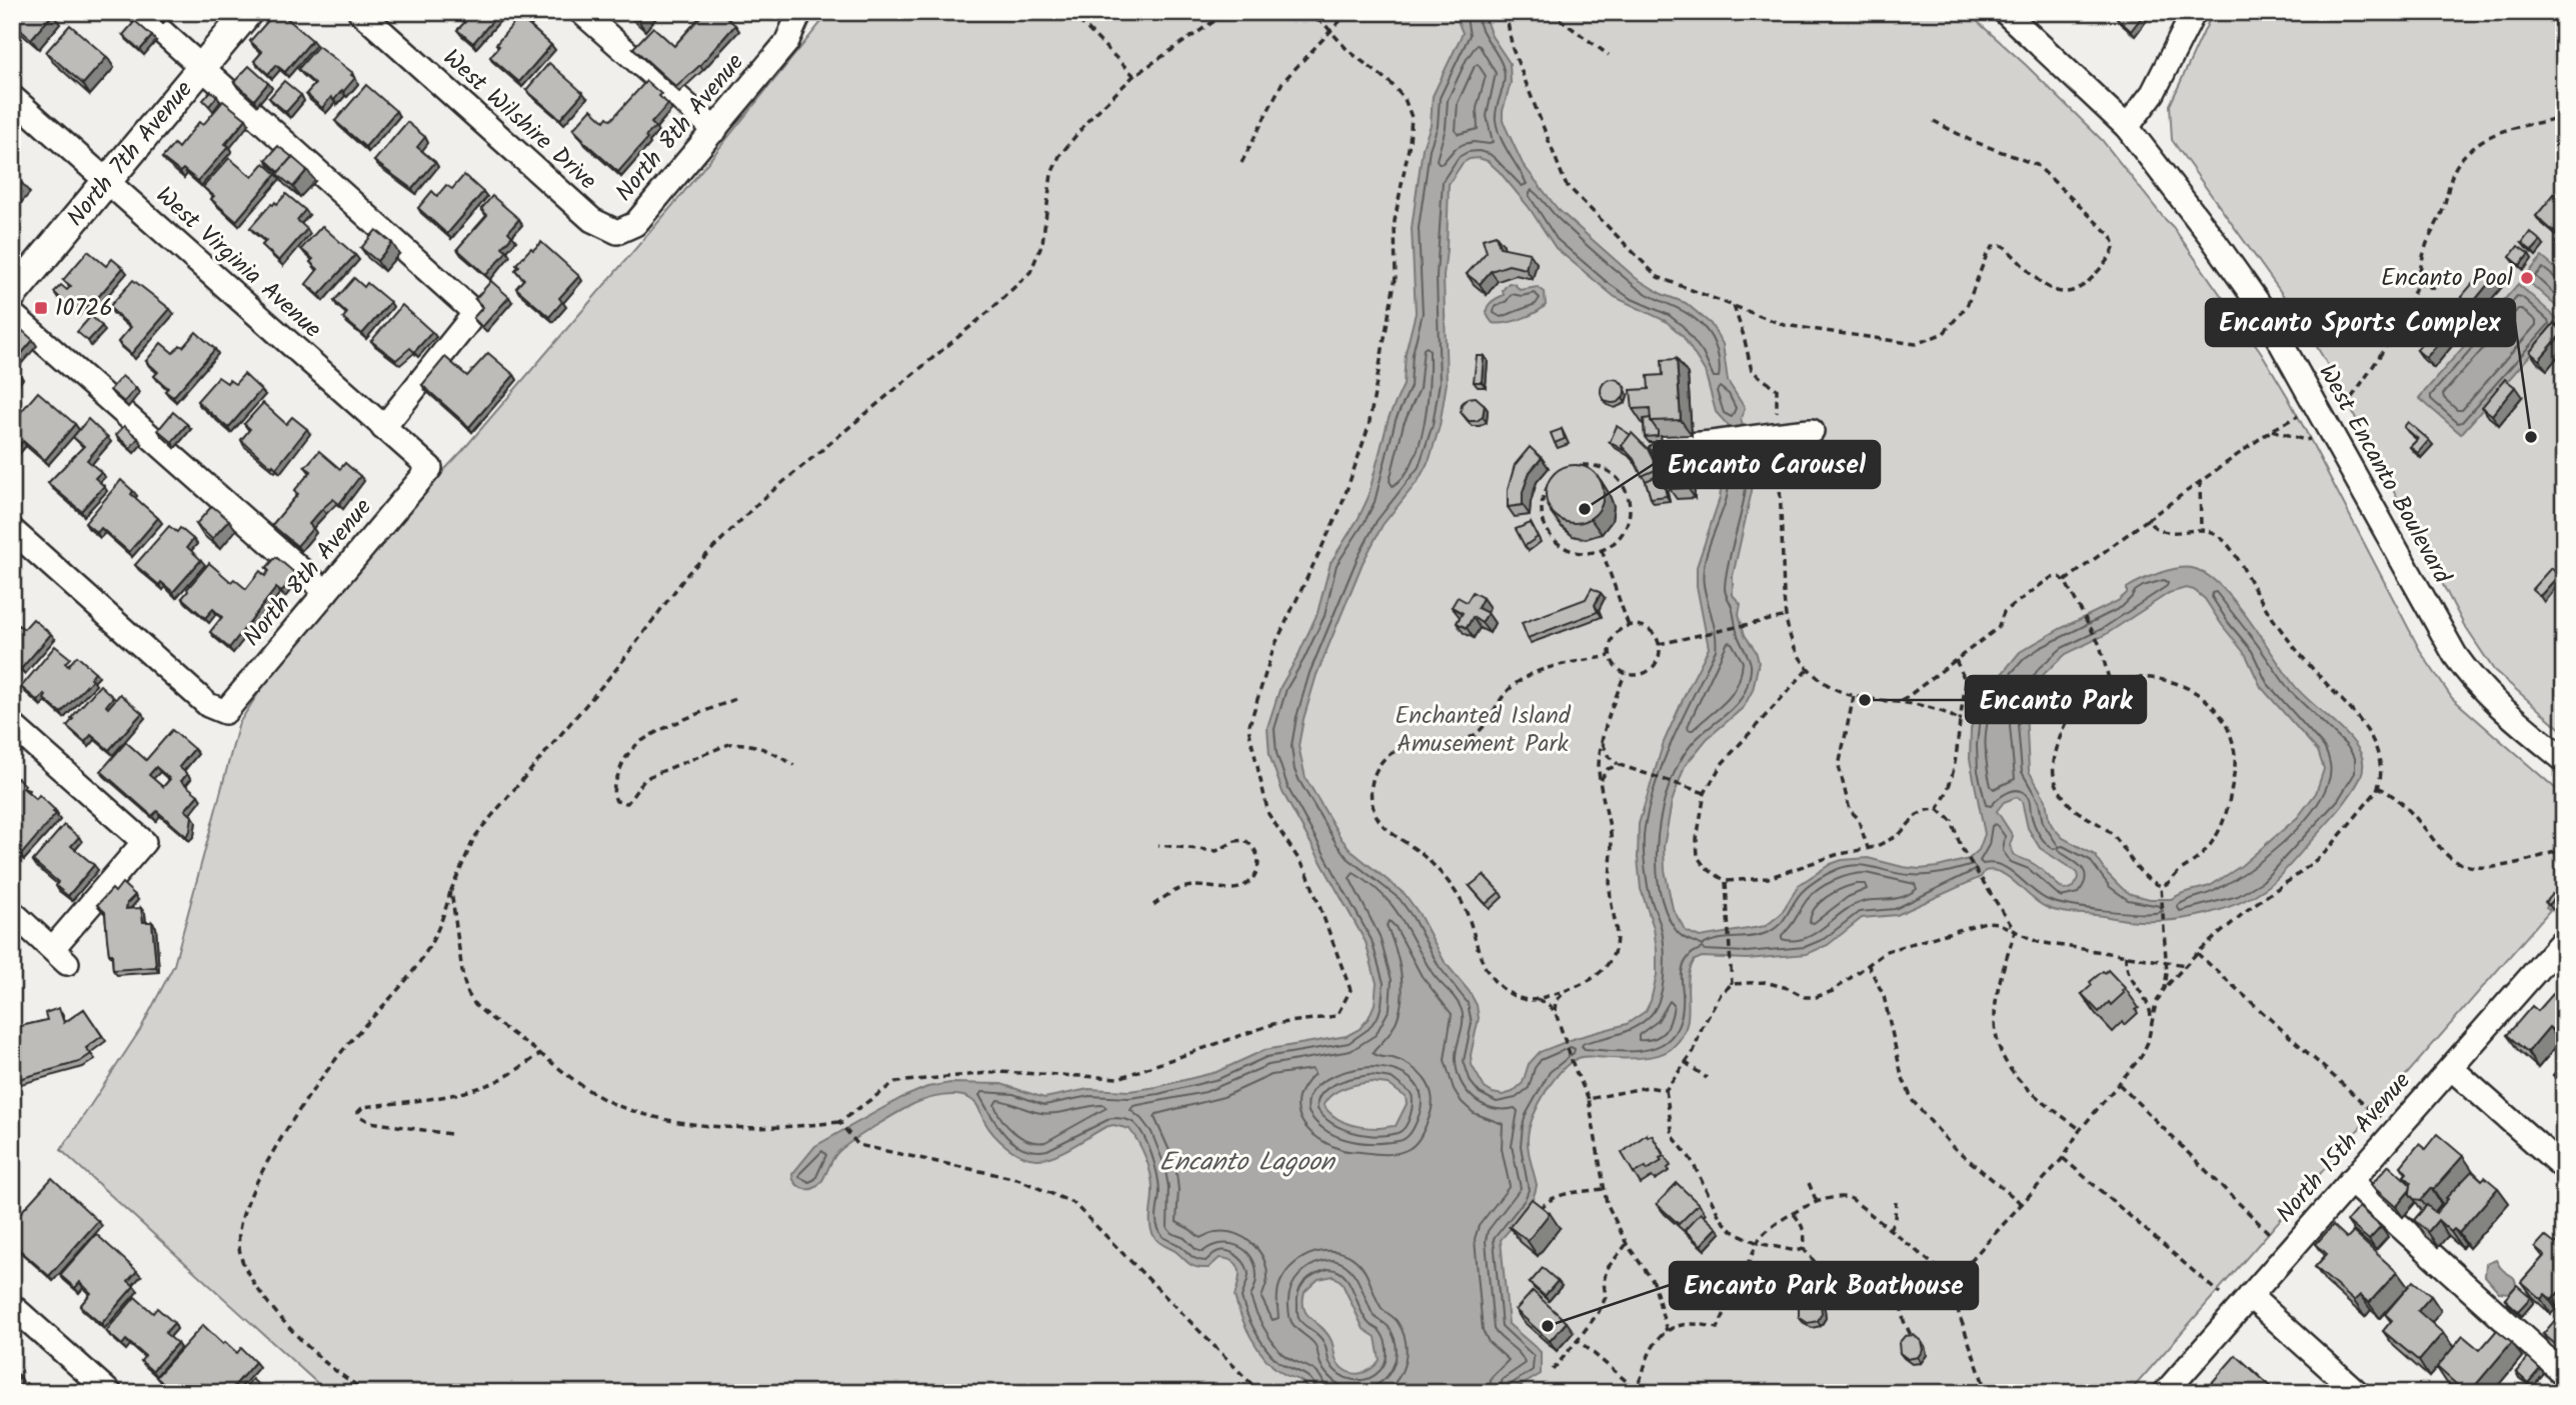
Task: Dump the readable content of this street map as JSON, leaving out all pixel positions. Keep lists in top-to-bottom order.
{
  "streets": {
    "main road": ["North 7th Avenue"],
    "street": [
      "West Wilshire Drive",
      "North 8th Avenue",
      "West Virginia Avenue",
      "West Encanto Boulevard",
      "North 15th Avenue"
    ]
  },
  "crossings": [
    ["West Wilshire Drive", "North 8th Avenue"],
    ["North 8th Avenue", "West Virginia Avenue"],
    ["North 7th Avenue", "West Virginia Avenue"]
  ],
  "water": ["Encanto Lagoon"],
  "parks": ["Enchanted Island Amusement Park"],
  "places": {
    "other": [
      "Encanto Pool",
      "Encanto Sports Complex",
      "Encanto Carousel",
      "Encanto Park",
      "Encanto Park Boathouse"
    ],
    "transit": ["10726"]
  }
}
